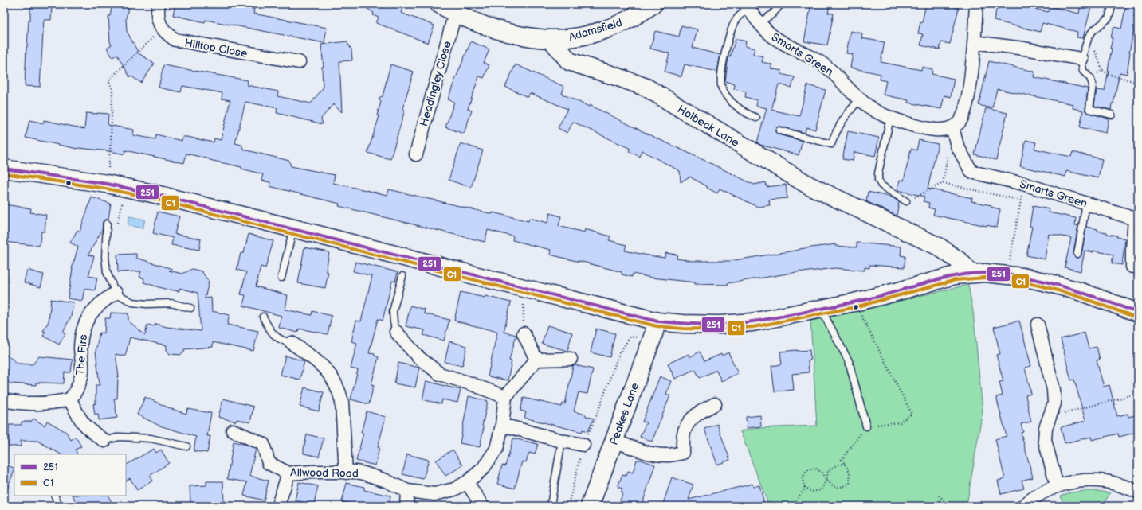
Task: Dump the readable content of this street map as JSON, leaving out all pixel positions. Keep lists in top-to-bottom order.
{
  "streets": {
    "street": [
      "Adamsfield",
      "Hilltop Close",
      "Smarts Green",
      "Headingley Close",
      "Holbeck Lane",
      "The Firs",
      "Peakes Lane",
      "Allwood Road"
    ]
  },
  "crossings": [
    ["Adamsfield", "Holbeck Lane"]
  ],
  "lines": ["transit line 251", "transit line C1"],
  "legend": ["251", "C1"]
}
